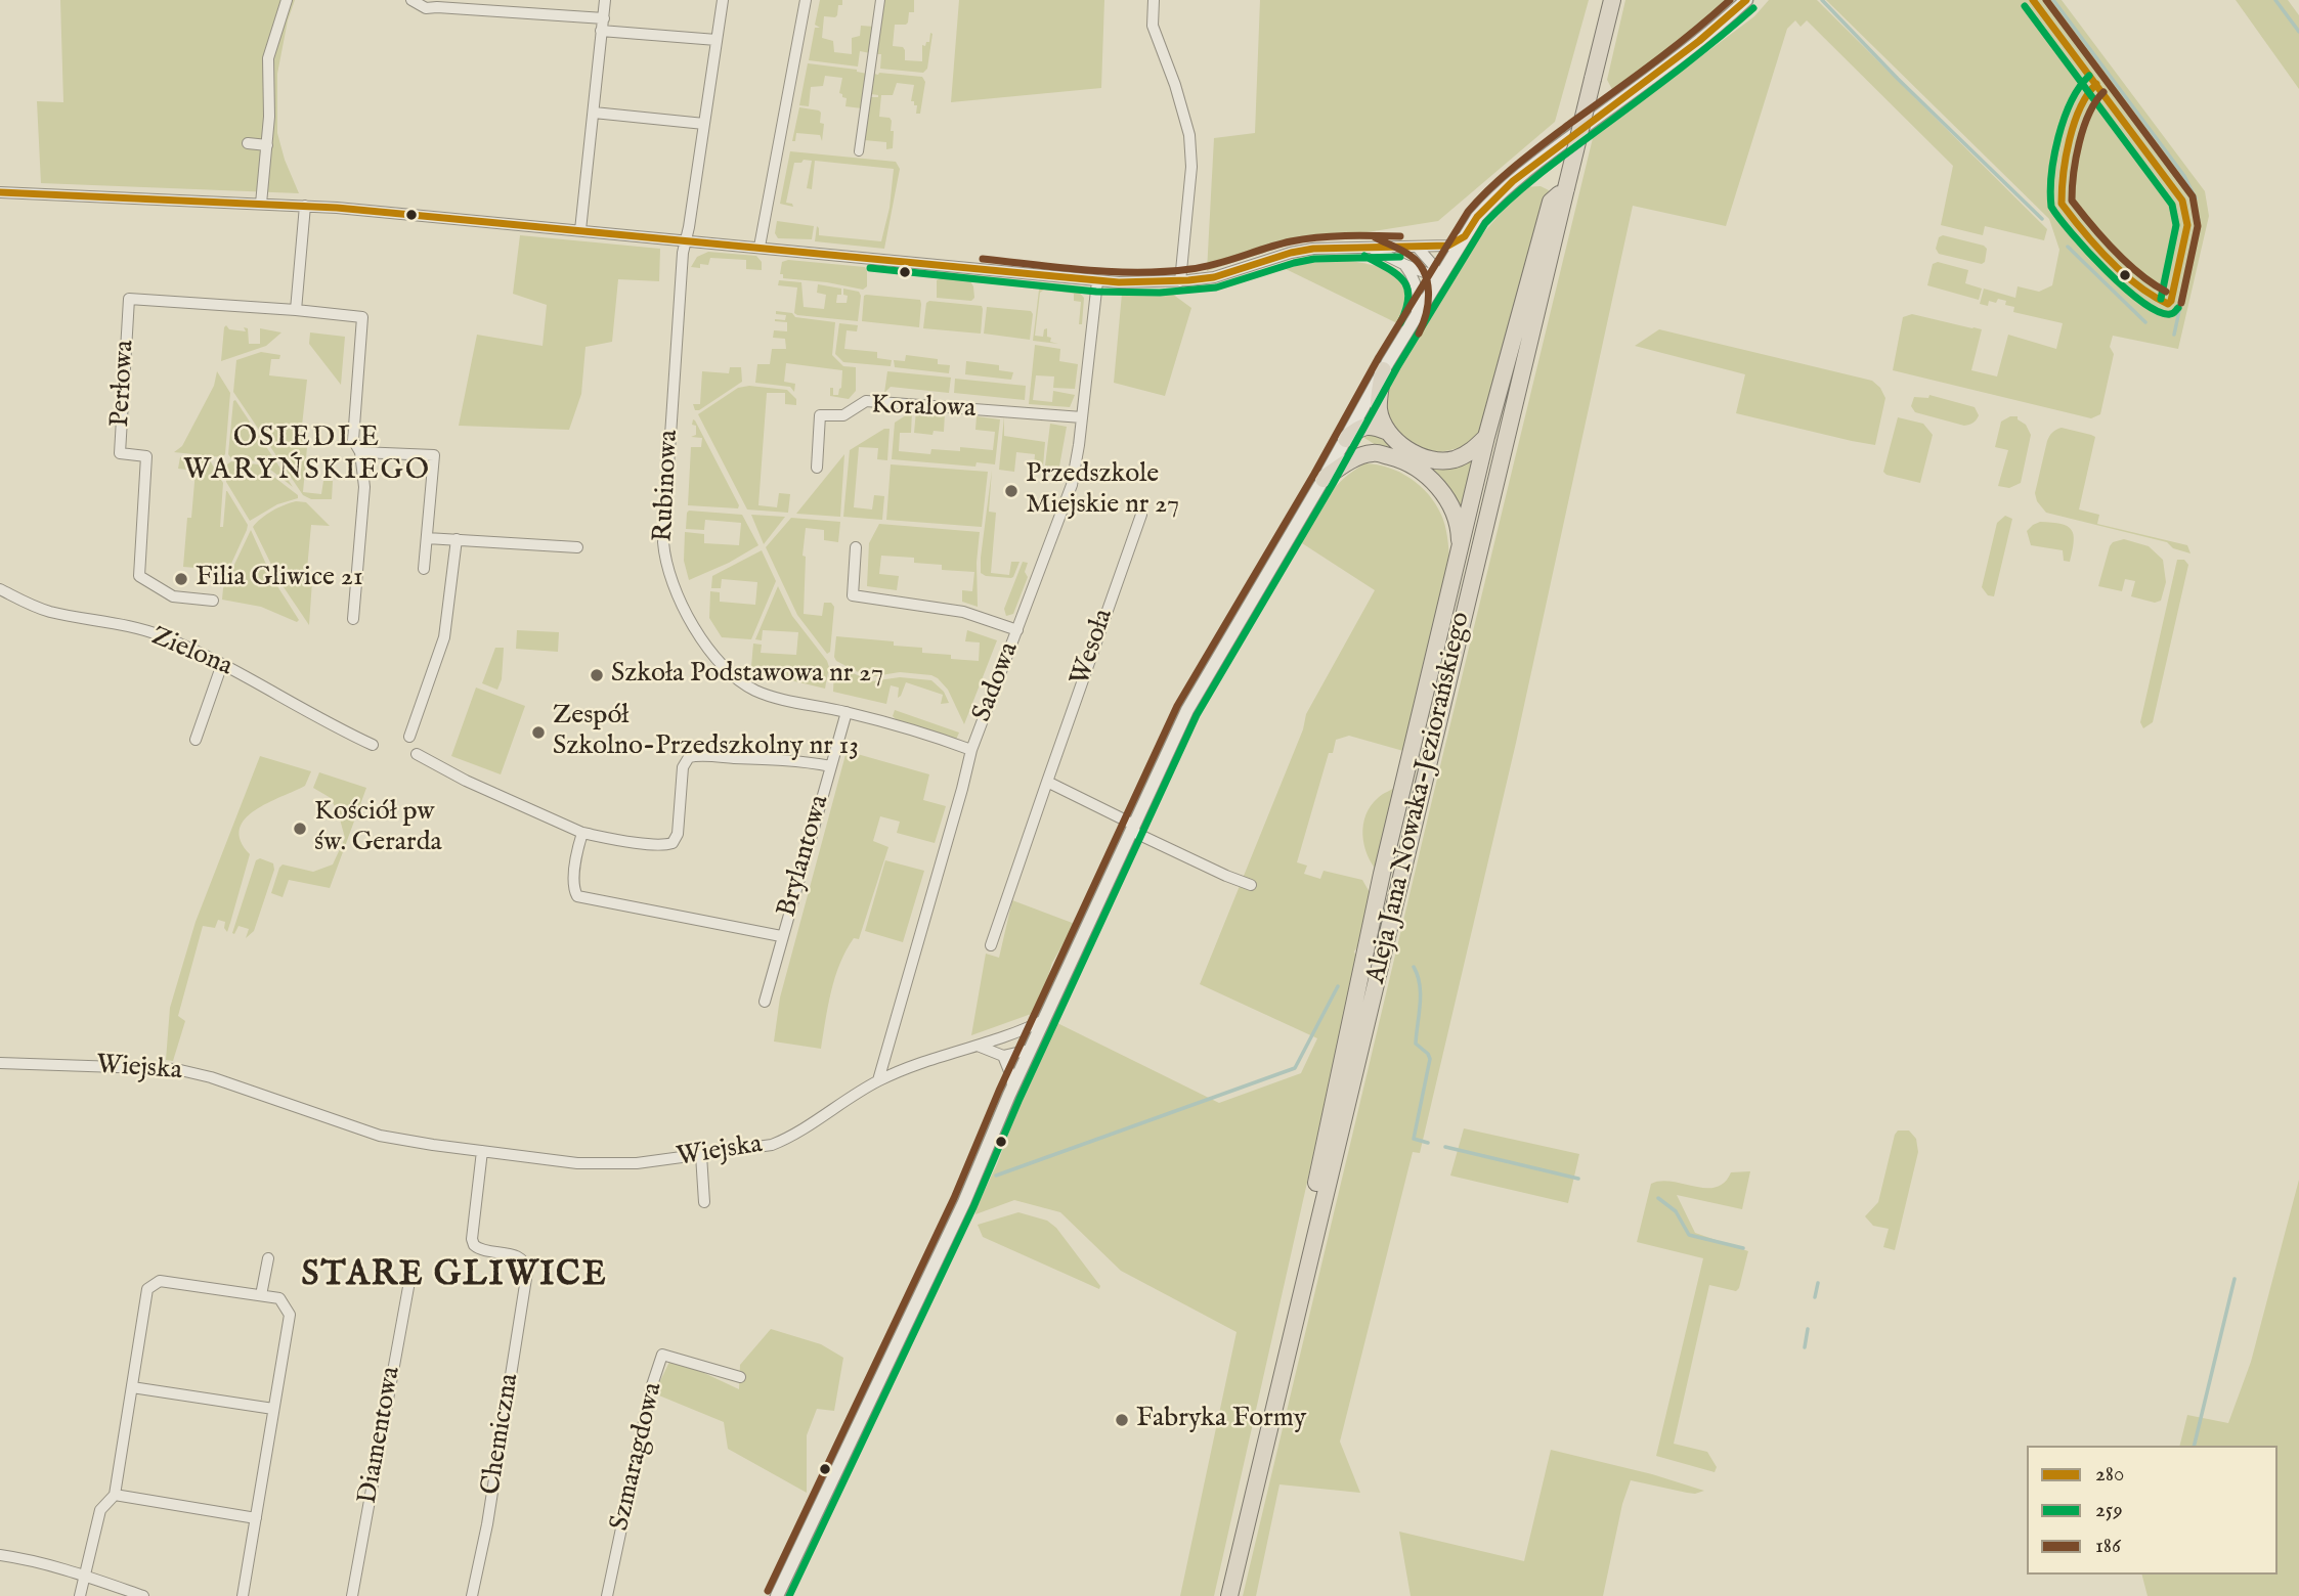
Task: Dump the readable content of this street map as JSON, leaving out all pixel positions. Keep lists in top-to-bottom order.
{
  "streets": {
    "main road": ["Aleja Jana Nowaka-Jeziorańskiego"],
    "street": [
      "Perłowa",
      "Koralowa",
      "Rubinowa",
      "Wesoła",
      "Zielona",
      "Sadowa",
      "Brylantowa",
      "Wiejska",
      "Chemiczna",
      "Diamentowa",
      "Szmaragdowa"
    ]
  },
  "crossings": [
    ["Koralowa", "Sadowa"],
    ["Rubinowa", "Sadowa"],
    ["Rubinowa", "Brylantowa"],
    ["Sadowa", "Wiejska"],
    ["Wiejska", "Chemiczna"]
  ],
  "districts": ["OSIEDLE WARYŃSKIEGO", "STARE GLIWICE"],
  "places": [
    "Przedszkole Miejskie nr 27",
    "Filia Gliwice 21",
    "Szkoła Podstawowa nr 27",
    "Zespół Szkolno-Przedszkolny nr 13",
    "Kościół pw św. Gerarda",
    "Fabryka Formy"
  ],
  "lines": ["transit line 280", "transit line 186", "transit line 259"],
  "legend": ["280", "259", "186"]
}
